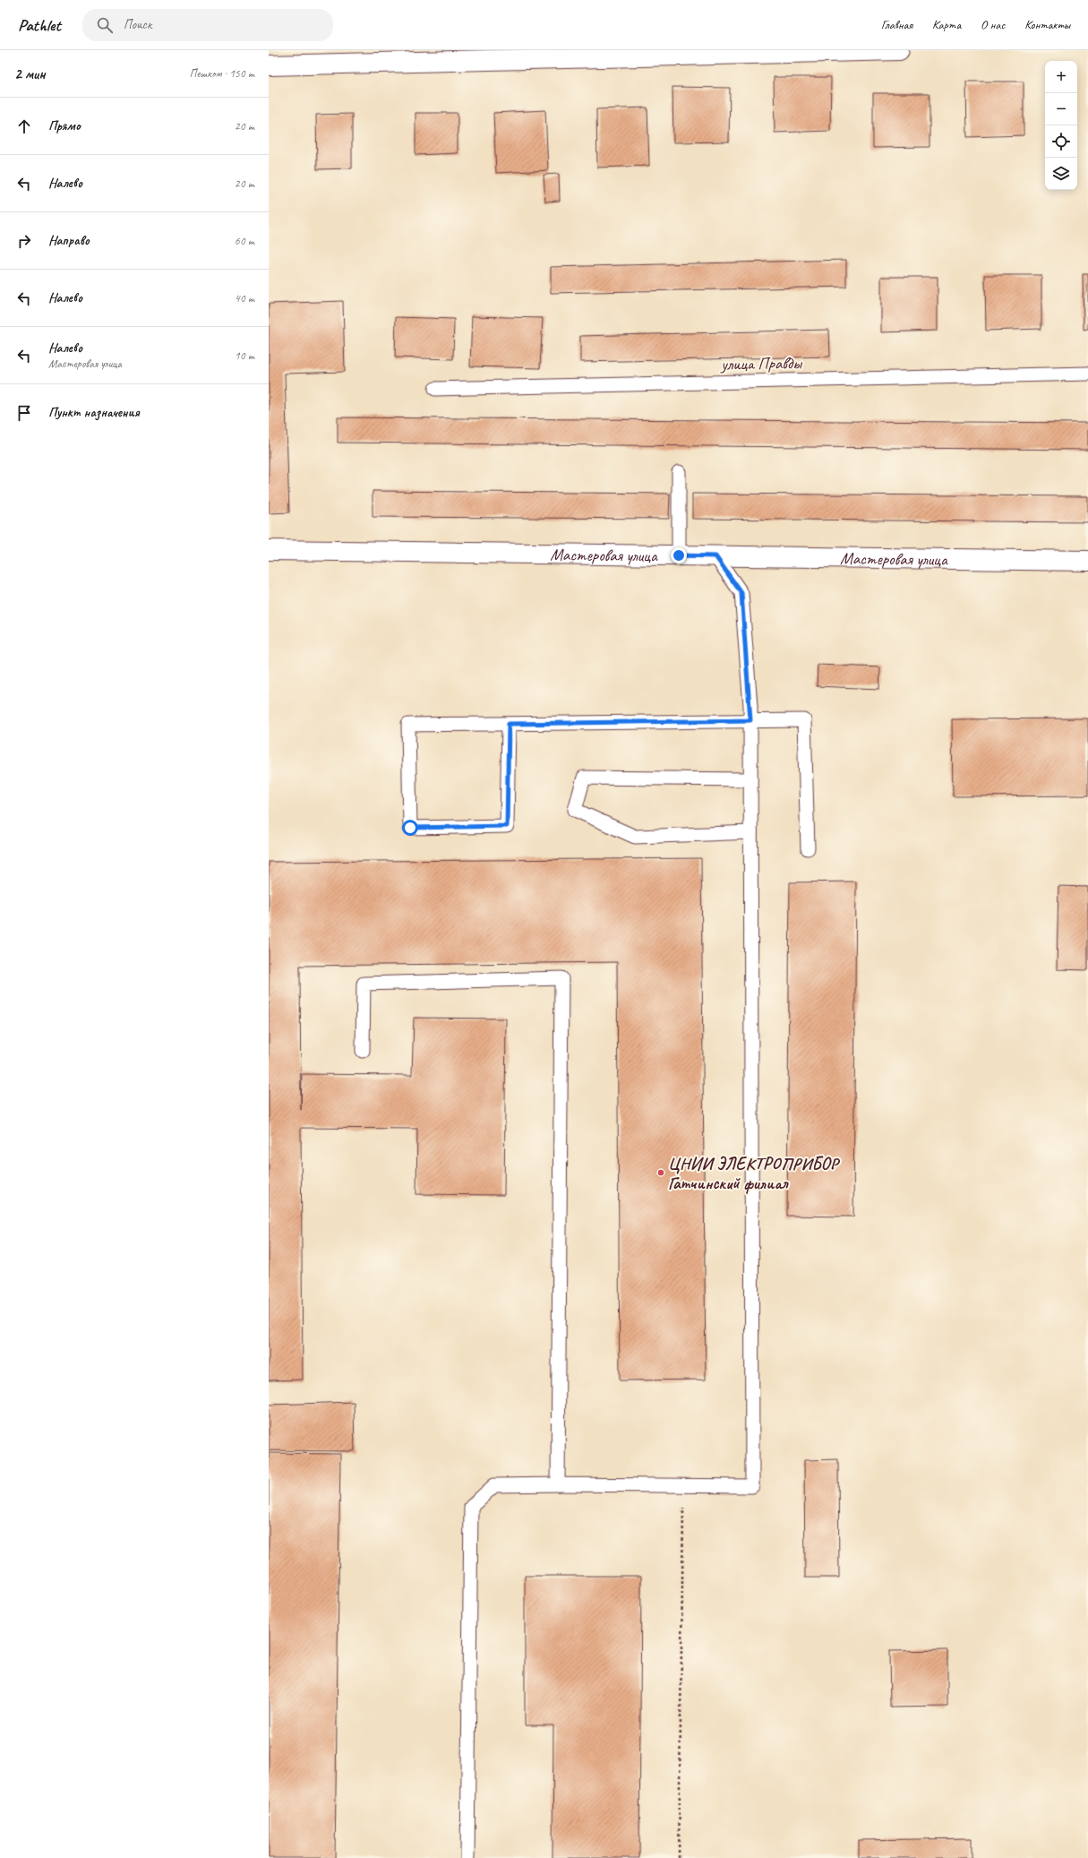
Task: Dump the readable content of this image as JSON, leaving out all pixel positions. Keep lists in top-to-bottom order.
{
  "streets": {
    "street": ["Мастеровая улица"],
    "lane": ["улица Правды"]
  },
  "places": ["ЦНИИ ЭЛЕКТРОПРИБОР Гатчинский филиал"],
  "page": {
    "header": "Pathlet",
    "search": "Поиск",
    "nav": [
      "Главная",
      "Карта",
      "О нас",
      "Контакты"
    ],
    "heading": ["2 мин", "Пешком · 150 m"],
    "map_buttons": ["+", "−"],
    "list": [
      ["Прямо", "20 m"],
      ["Налево", "20 m"],
      ["Направо", "60 m"],
      ["Налево", "40 m"],
      ["Налево", "Мастеровая улица", "10 m"],
      "Пункт назначения"
    ]
  }
}
